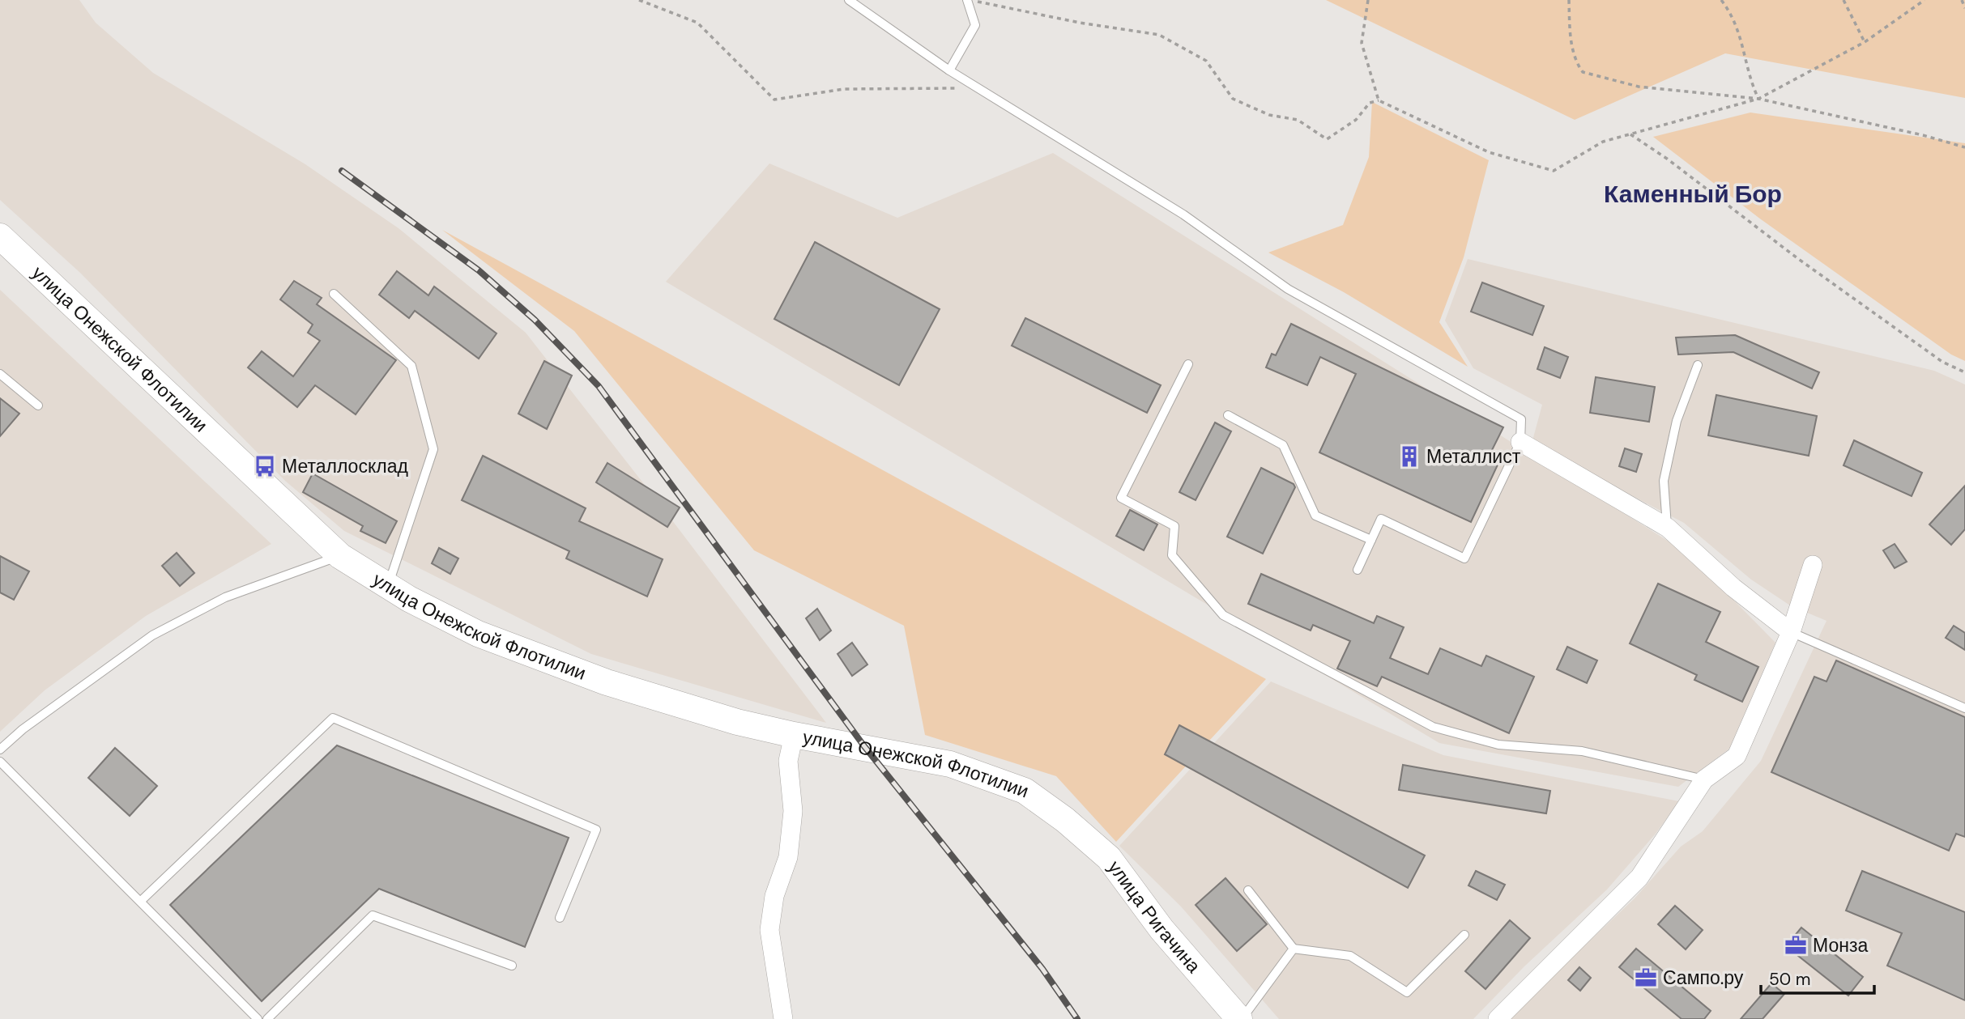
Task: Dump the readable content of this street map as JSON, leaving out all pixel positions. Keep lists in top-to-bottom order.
{
  "streets": {
    "main road": ["улица Онежской Флотилии", "улица Ригачина"]
  },
  "crossings": [
    ["улица Онежской Флотилии", "улица Ригачина"]
  ],
  "districts": ["Каменный Бор"],
  "places": {
    "building": ["Металлист"],
    "bus stop": ["Металлосклад"],
    "office": ["Монза", "Сампо.ру"]
  },
  "scale_bar": "50 m"
}
